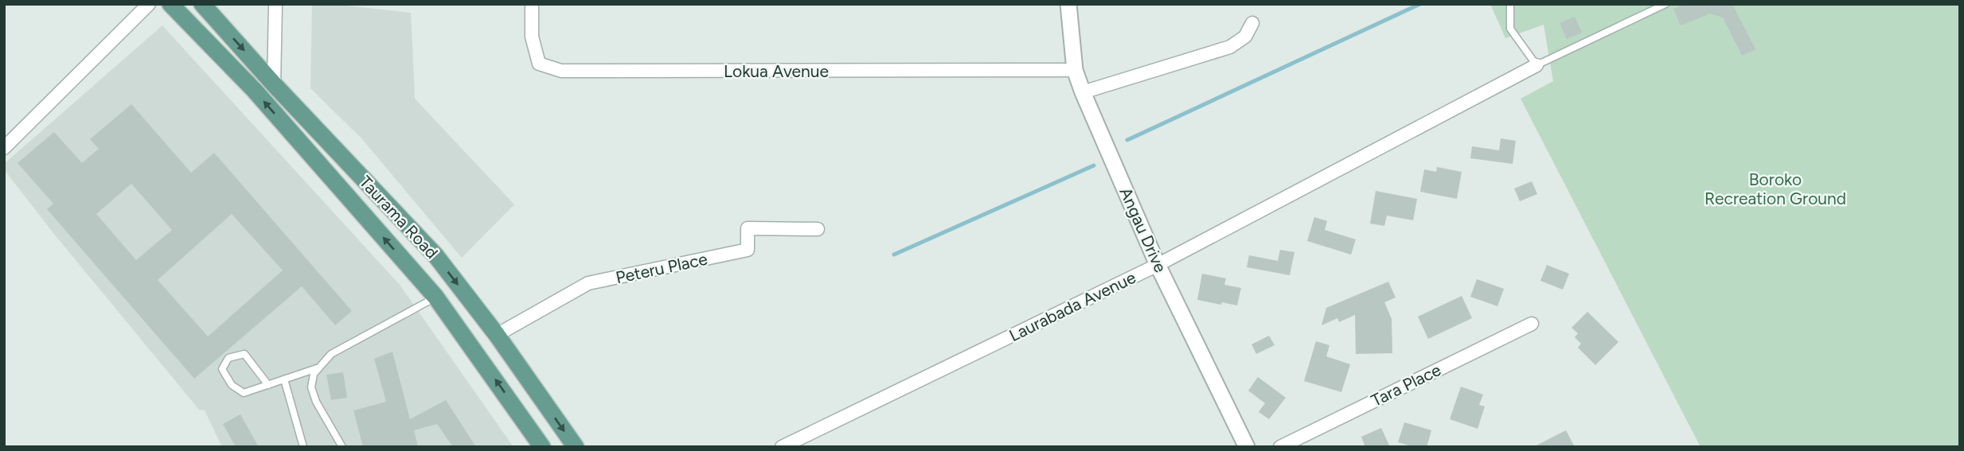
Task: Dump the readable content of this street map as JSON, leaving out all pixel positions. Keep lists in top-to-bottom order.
{
  "streets": {
    "main road": ["Taurama Road"],
    "street": [
      "Lokua Avenue",
      "Angau Drive",
      "Peteru Place",
      "Laurabada Avenue",
      "Tara Place"
    ]
  },
  "crossings": [
    ["Lokua Avenue", "Angau Drive"],
    ["Taurama Road", "Peteru Place"],
    ["Angau Drive", "Laurabada Avenue"]
  ],
  "parks": ["Boroko Recreation Ground"]
}
